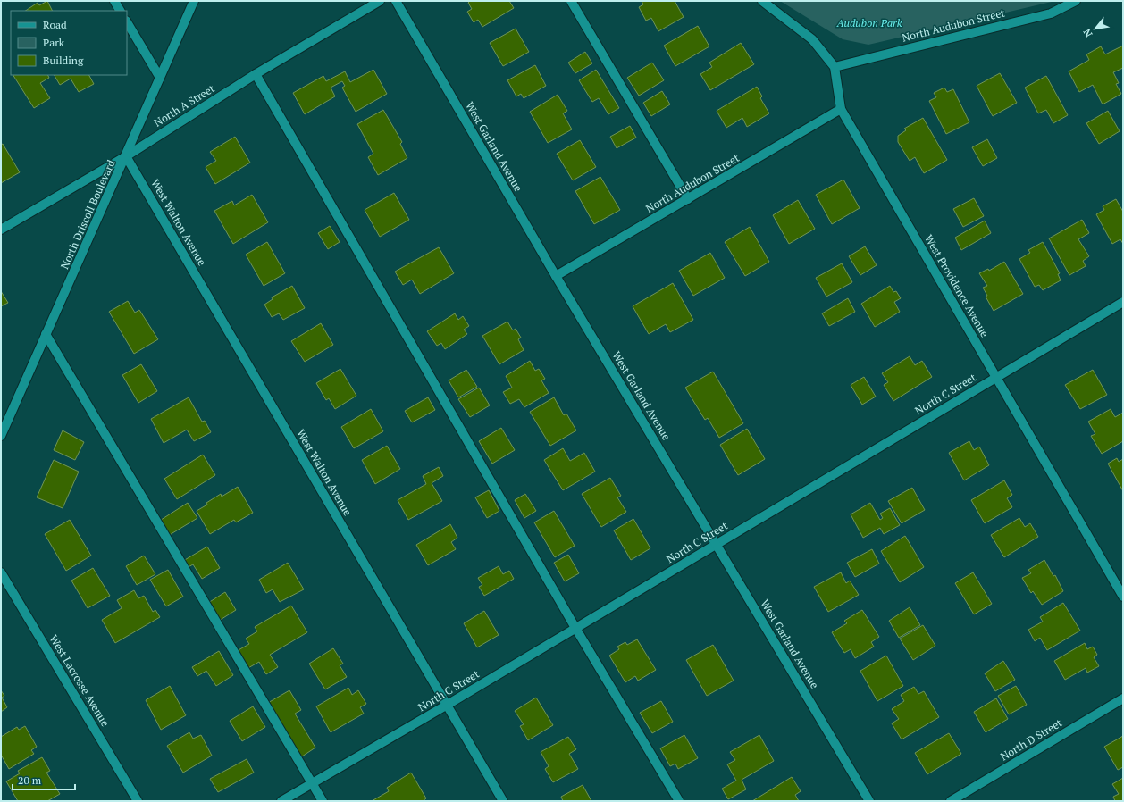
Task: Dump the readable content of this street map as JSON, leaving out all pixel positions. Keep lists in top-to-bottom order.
{
  "streets": {
    "street": [
      "North Audubon Street",
      "North A Street",
      "West Garland Avenue",
      "North Driscoll Boulevard",
      "West Walton Avenue",
      "West Providence Avenue",
      "North C Street",
      "West Lacrosse Avenue",
      "North D Street"
    ]
  },
  "crossings": [
    ["North Audubon Street", "West Garland Avenue"],
    ["North Audubon Street", "West Providence Avenue"],
    ["North A Street", "North Driscoll Boulevard"],
    ["North A Street", "West Walton Avenue"],
    ["West Garland Avenue", "North C Street"],
    ["North Driscoll Boulevard", "West Walton Avenue"],
    ["West Walton Avenue", "North C Street"],
    ["West Providence Avenue", "North C Street"]
  ],
  "parks": ["Audubon Park"],
  "legend": ["Road", "Park", "Building"],
  "scale_bar": "20 m",
  "north": "bottom left"
}
